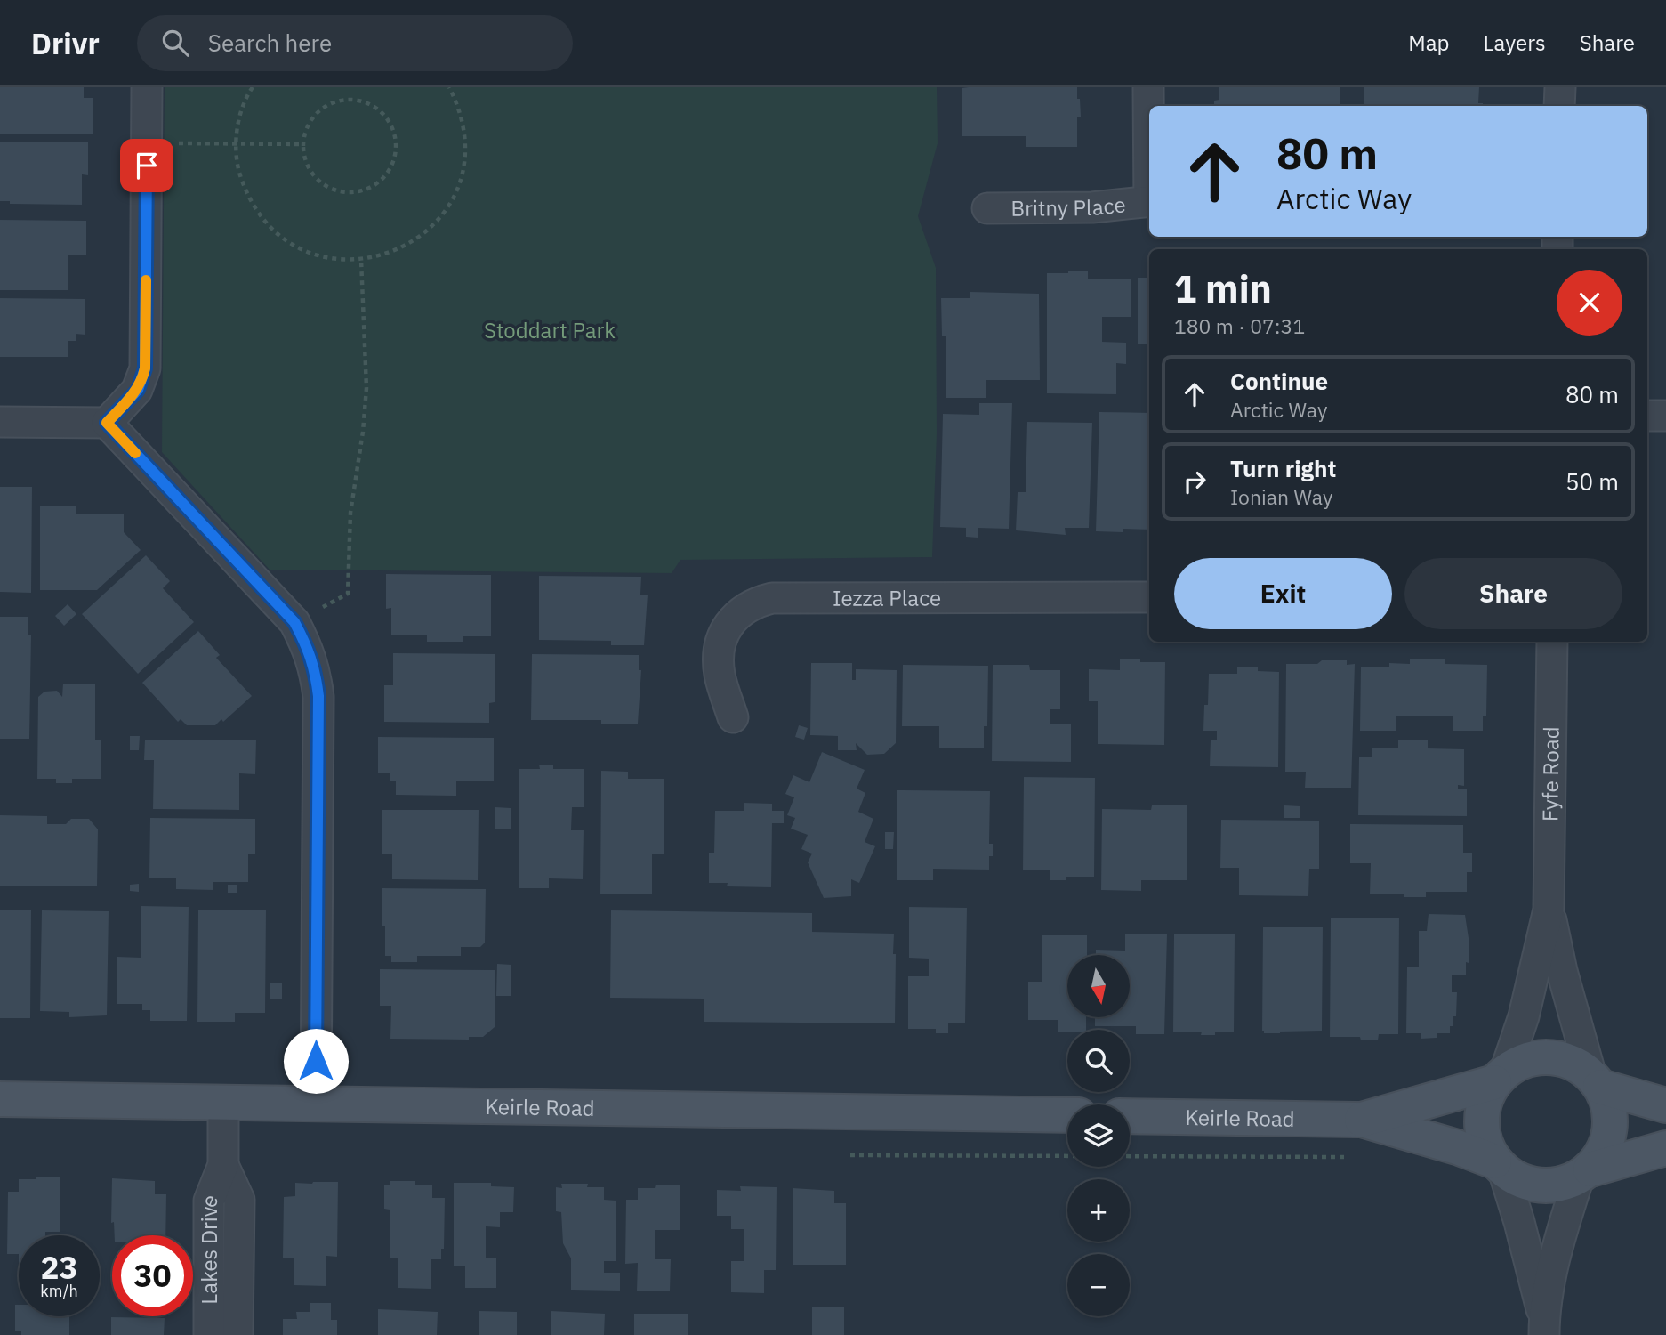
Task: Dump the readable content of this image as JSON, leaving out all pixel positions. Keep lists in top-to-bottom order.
{
  "streets": {
    "street": [
      "Britny Place",
      "Iezza Place",
      "Fyfe Road",
      "Keirle Road",
      "Lakes Drive"
    ]
  },
  "crossings": [
    ["Fyfe Road", "Keirle Road"],
    ["Keirle Road", "Lakes Drive"]
  ],
  "parks": ["Stoddart Park"],
  "north": "bottom",
  "page": {
    "header": "Drivr",
    "search": "Search here",
    "nav": ["Map", "Layers", "Share"],
    "turn": ["80 m", "Arctic Way"],
    "heading": ["1 min", "180 m · 07:31"],
    "list": [
      {
        "name": "Continue",
        "note": "Arctic Way",
        "value": "80 m"
      },
      {
        "name": "Turn right",
        "note": "Ionian Way",
        "value": "50 m"
      }
    ],
    "buttons": ["Exit", "Share"],
    "map_buttons": ["+", "−"],
    "speed": "23 km/h",
    "limit": "30"
  }
}
